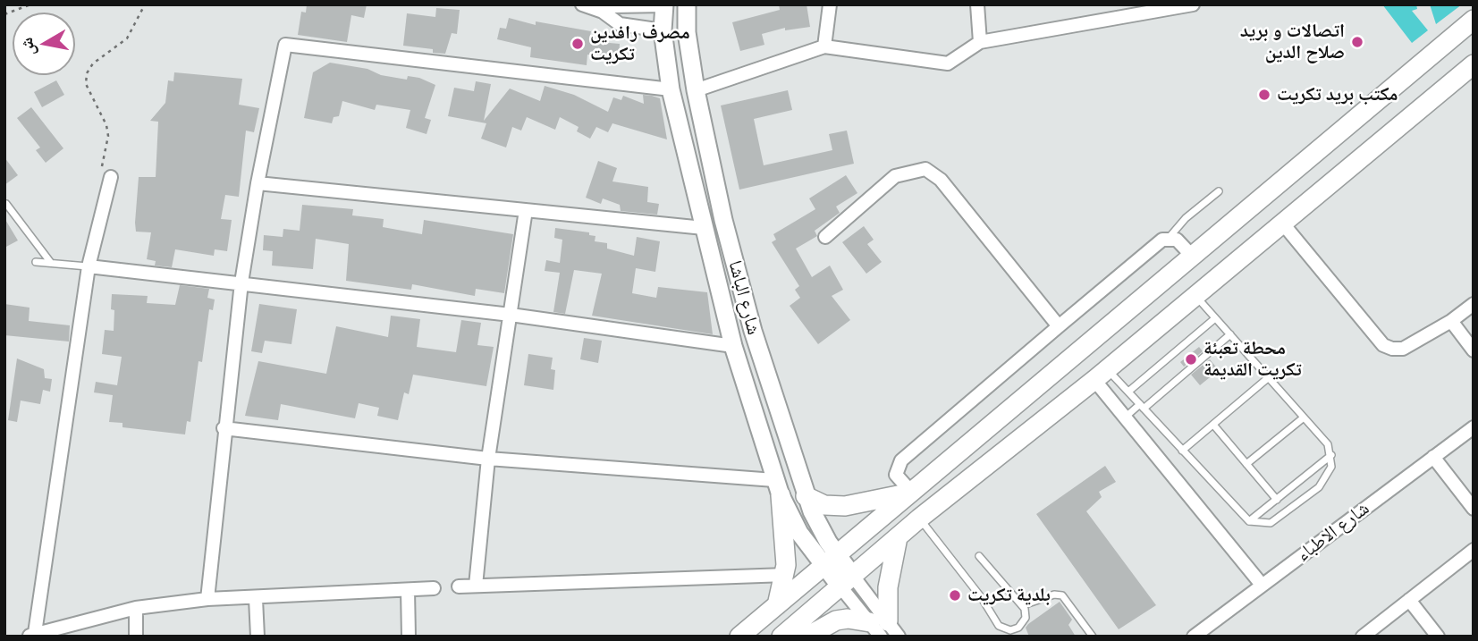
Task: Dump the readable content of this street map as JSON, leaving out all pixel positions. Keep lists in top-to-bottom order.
{
  "streets": {
    "main road": ["شارع الباشا"],
    "street": ["شارع الاطباء"]
  },
  "places": [
    "اتصالات و بريد صلاح الدين",
    "مصرف رافدين تكريت",
    "مكتب بريد تكريت",
    "محطة تعبئة تكريت القديمة",
    "بلدية تكريت"
  ],
  "north": "left"
}
